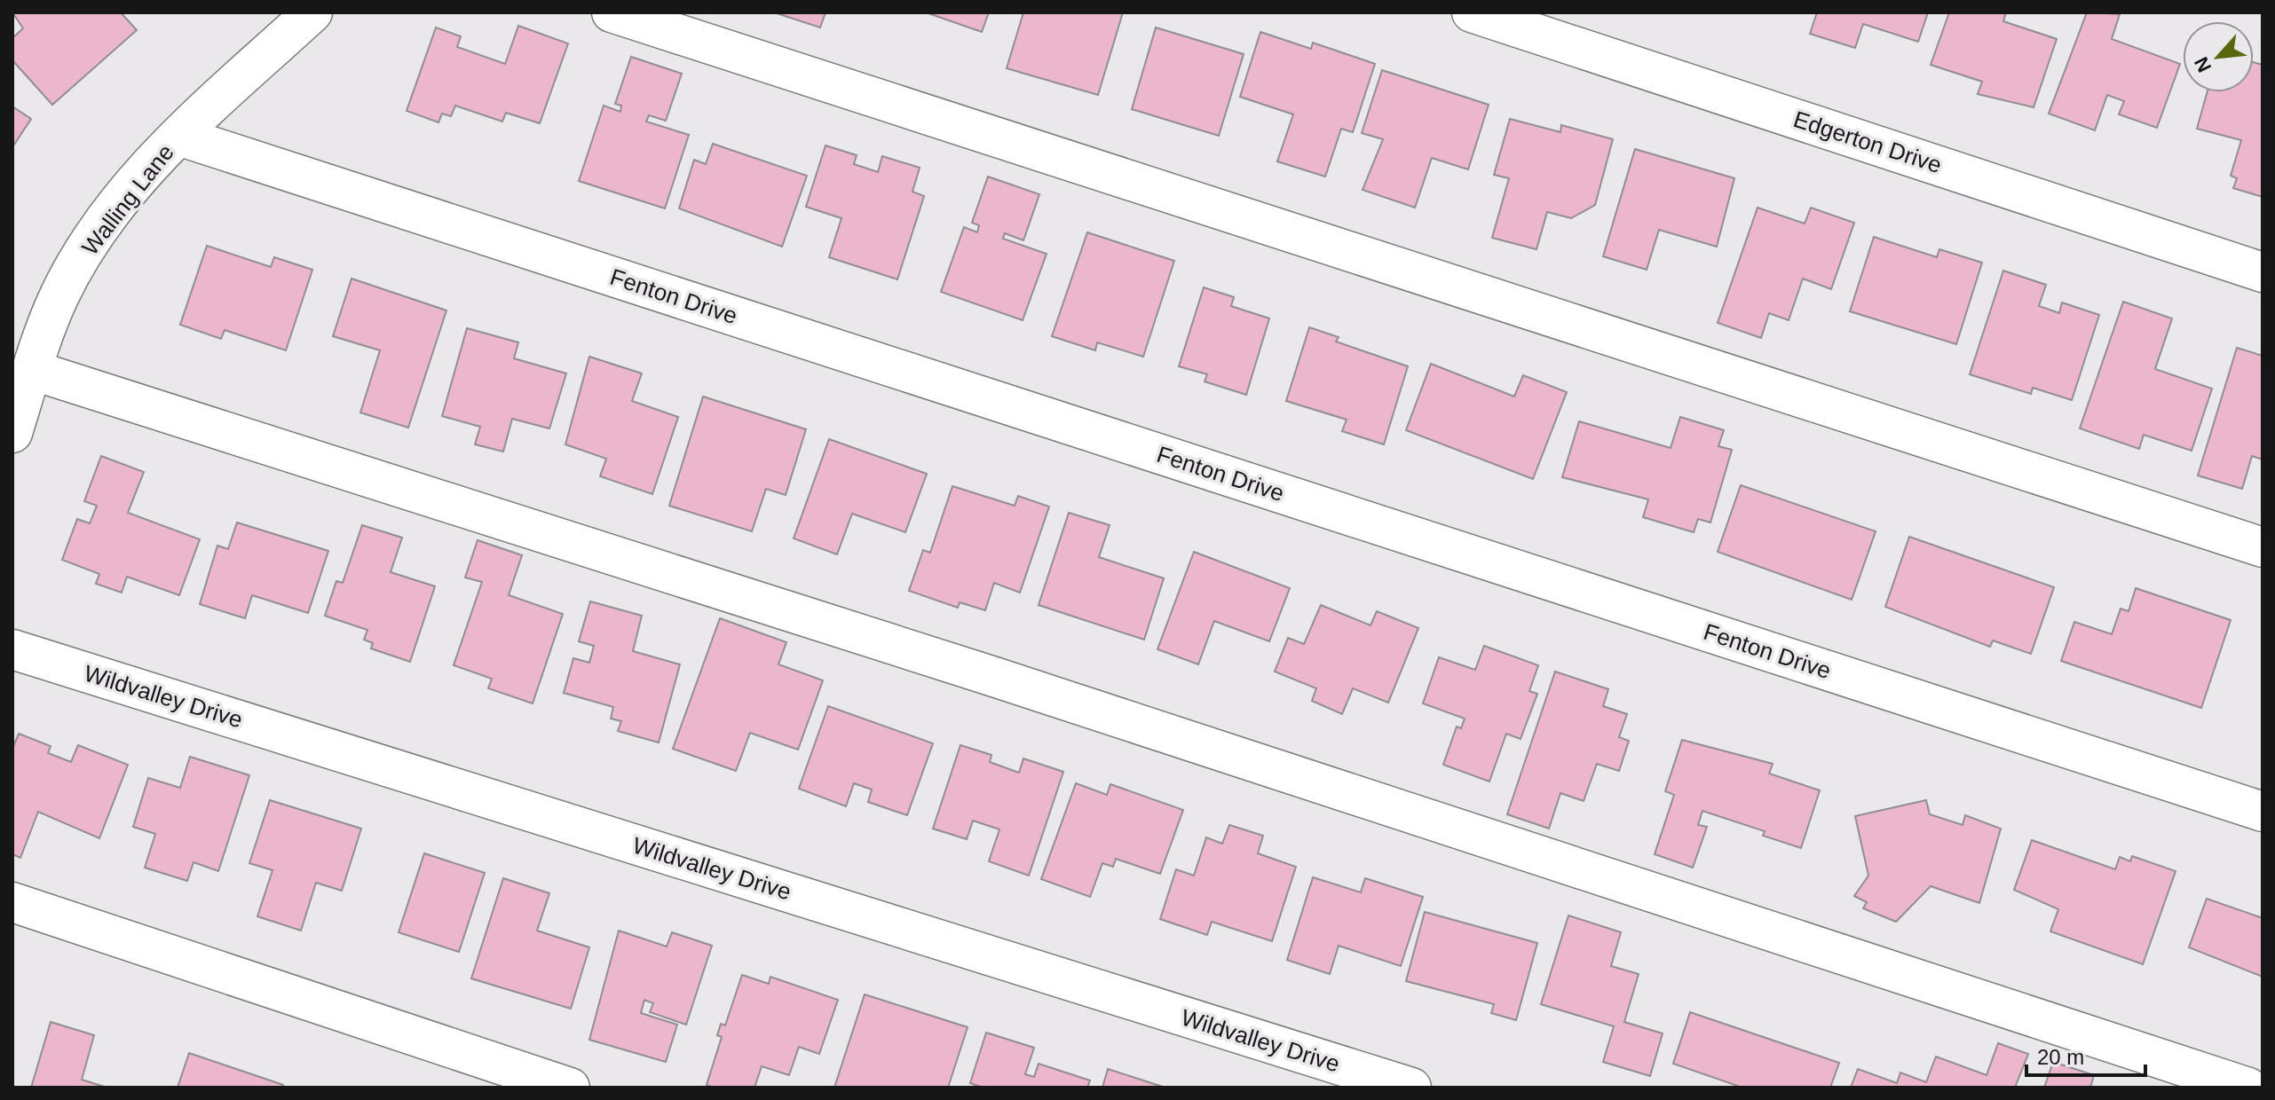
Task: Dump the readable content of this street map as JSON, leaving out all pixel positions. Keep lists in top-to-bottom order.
{
  "streets": {
    "street": [
      "Edgerton Drive",
      "Walling Lane",
      "Fenton Drive",
      "Wildvalley Drive"
    ]
  },
  "crossings": [
    ["Walling Lane", "Fenton Drive"]
  ],
  "scale_bar": "20 m",
  "north": "bottom left"
}
